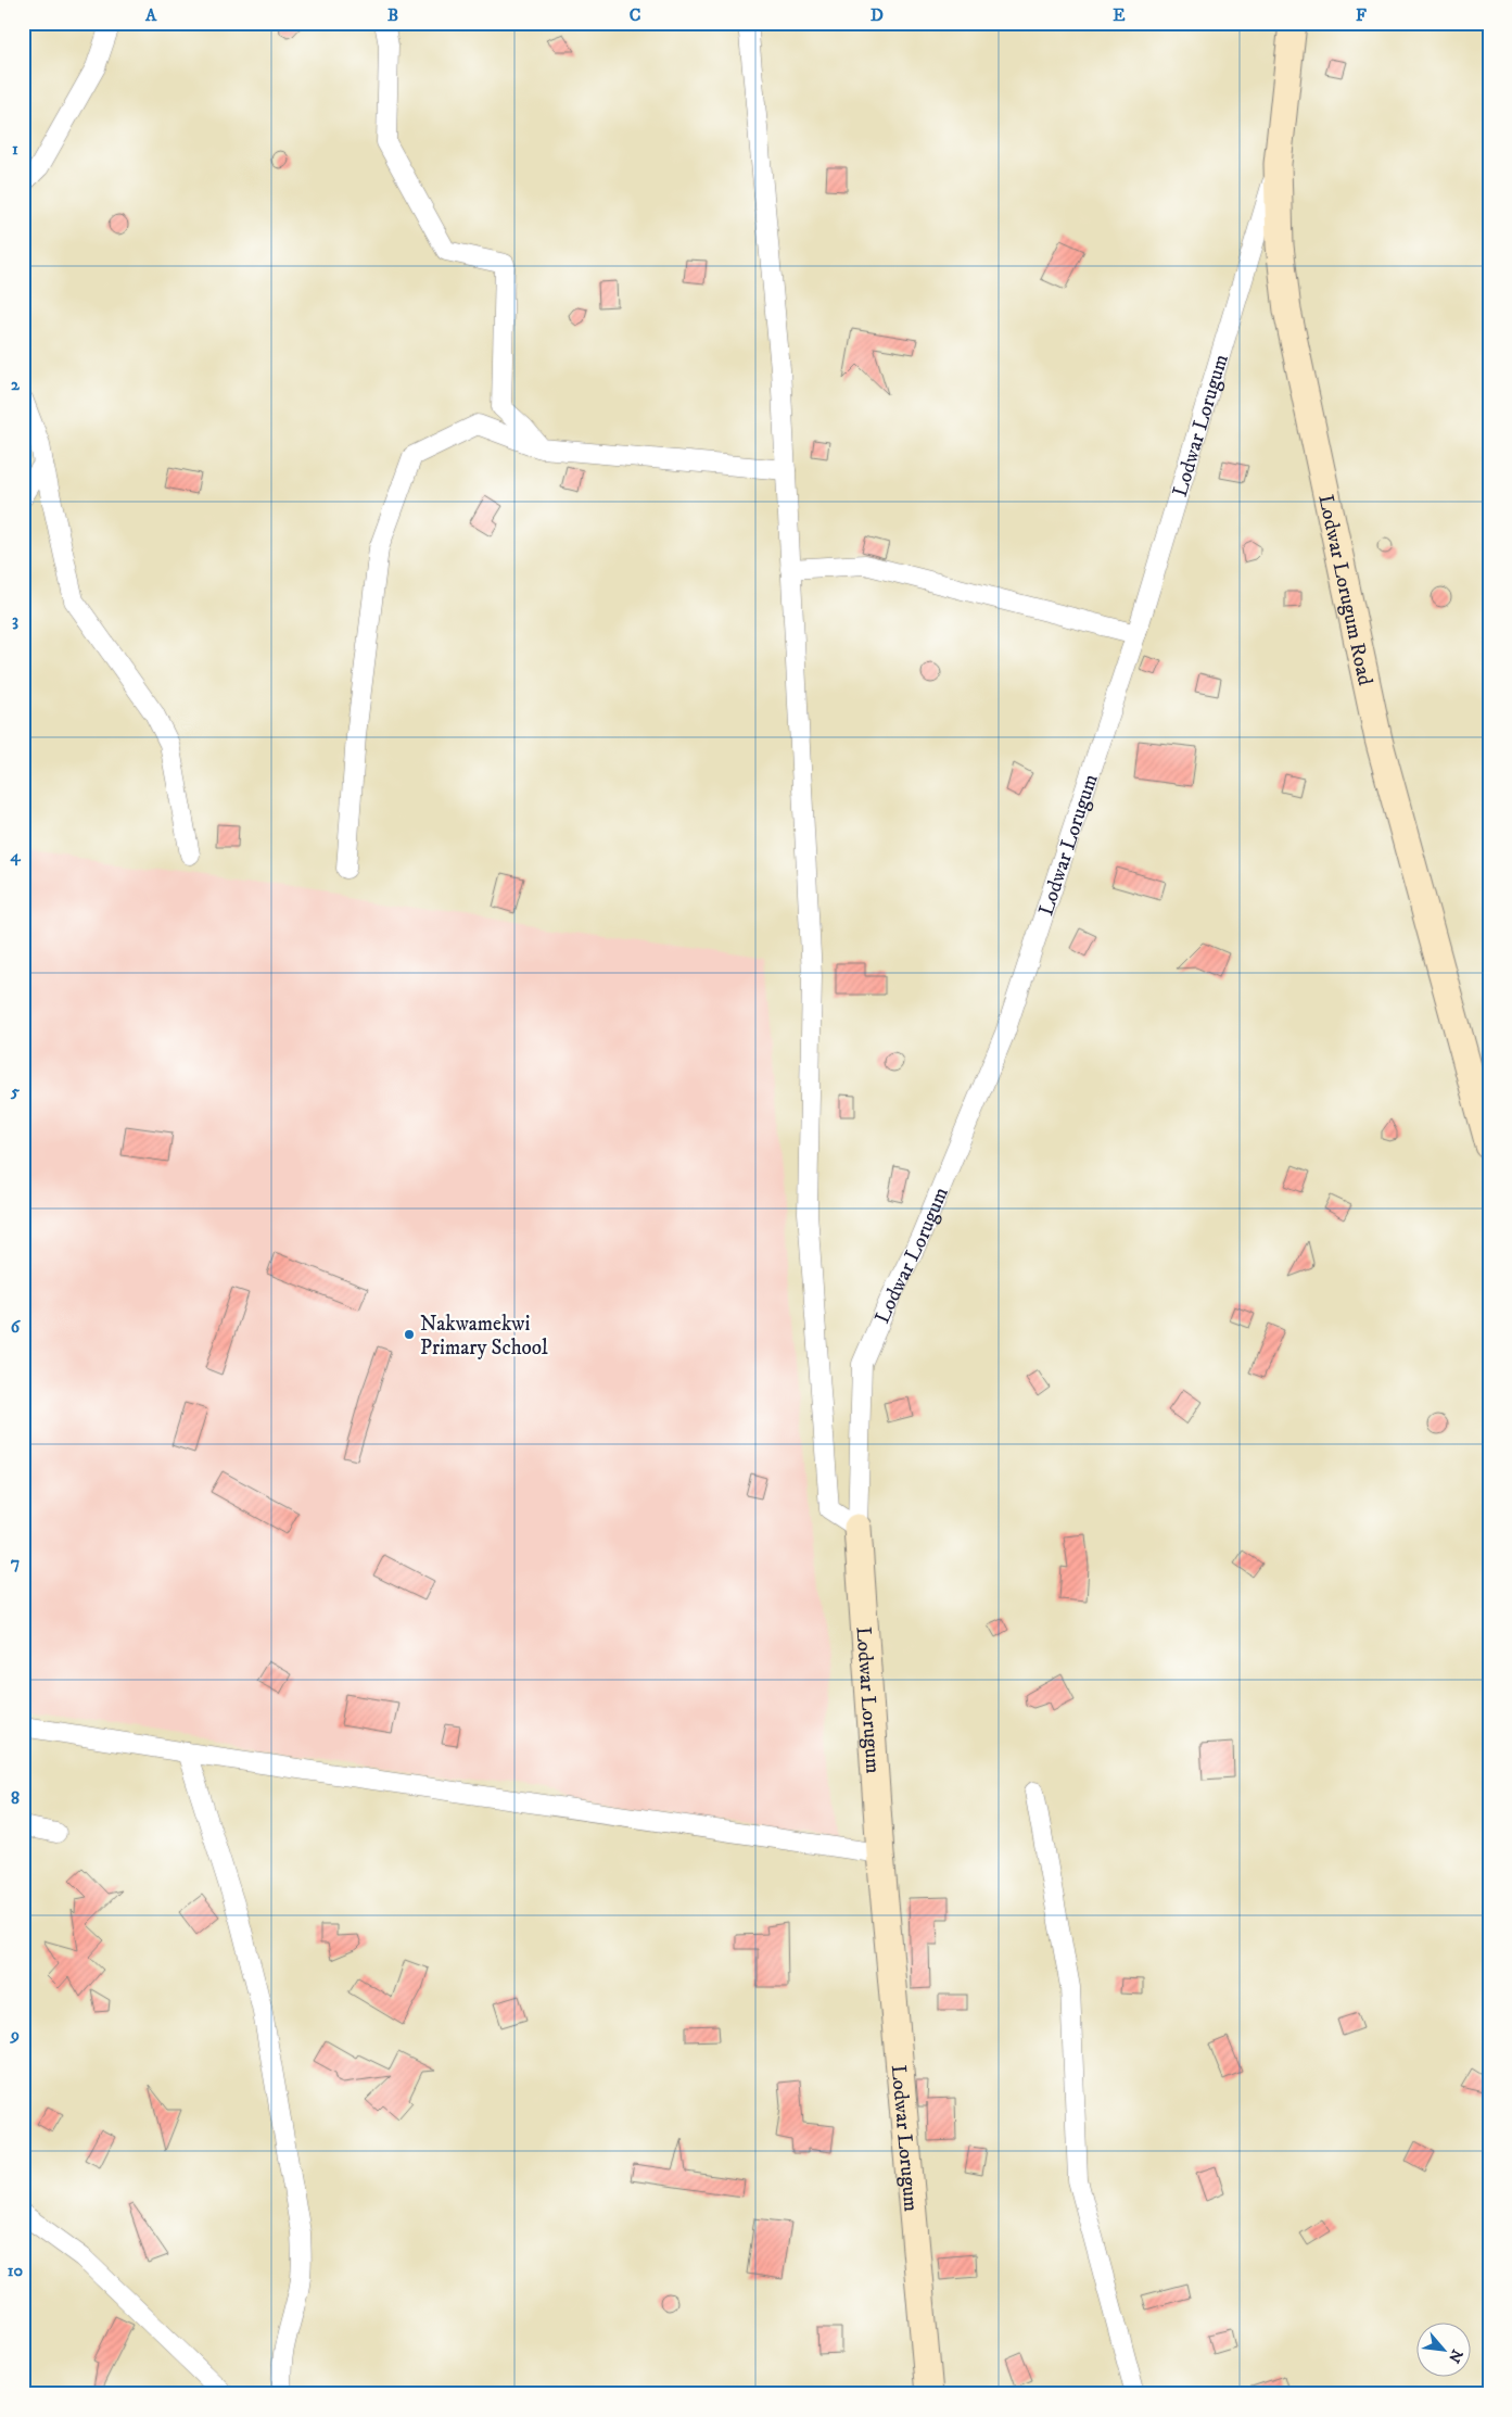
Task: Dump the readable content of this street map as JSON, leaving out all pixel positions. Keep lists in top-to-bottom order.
{
  "streets": {
    "main road": ["Lodwar Lorugum", "Lodwar Lorugum Road"]
  },
  "crossings": [
    ["Lodwar Lorugum", "Lodwar Lorugum Road"]
  ],
  "places": ["Nakwamekwi Primary School"],
  "north": "bottom right",
  "grid": {
    "columns": [
      "A",
      "B",
      "C",
      "D",
      "E",
      "F"
    ],
    "rows": [
      "1",
      "2",
      "3",
      "4",
      "5",
      "6",
      "7",
      "8",
      "9",
      "10"
    ]
  }
}
